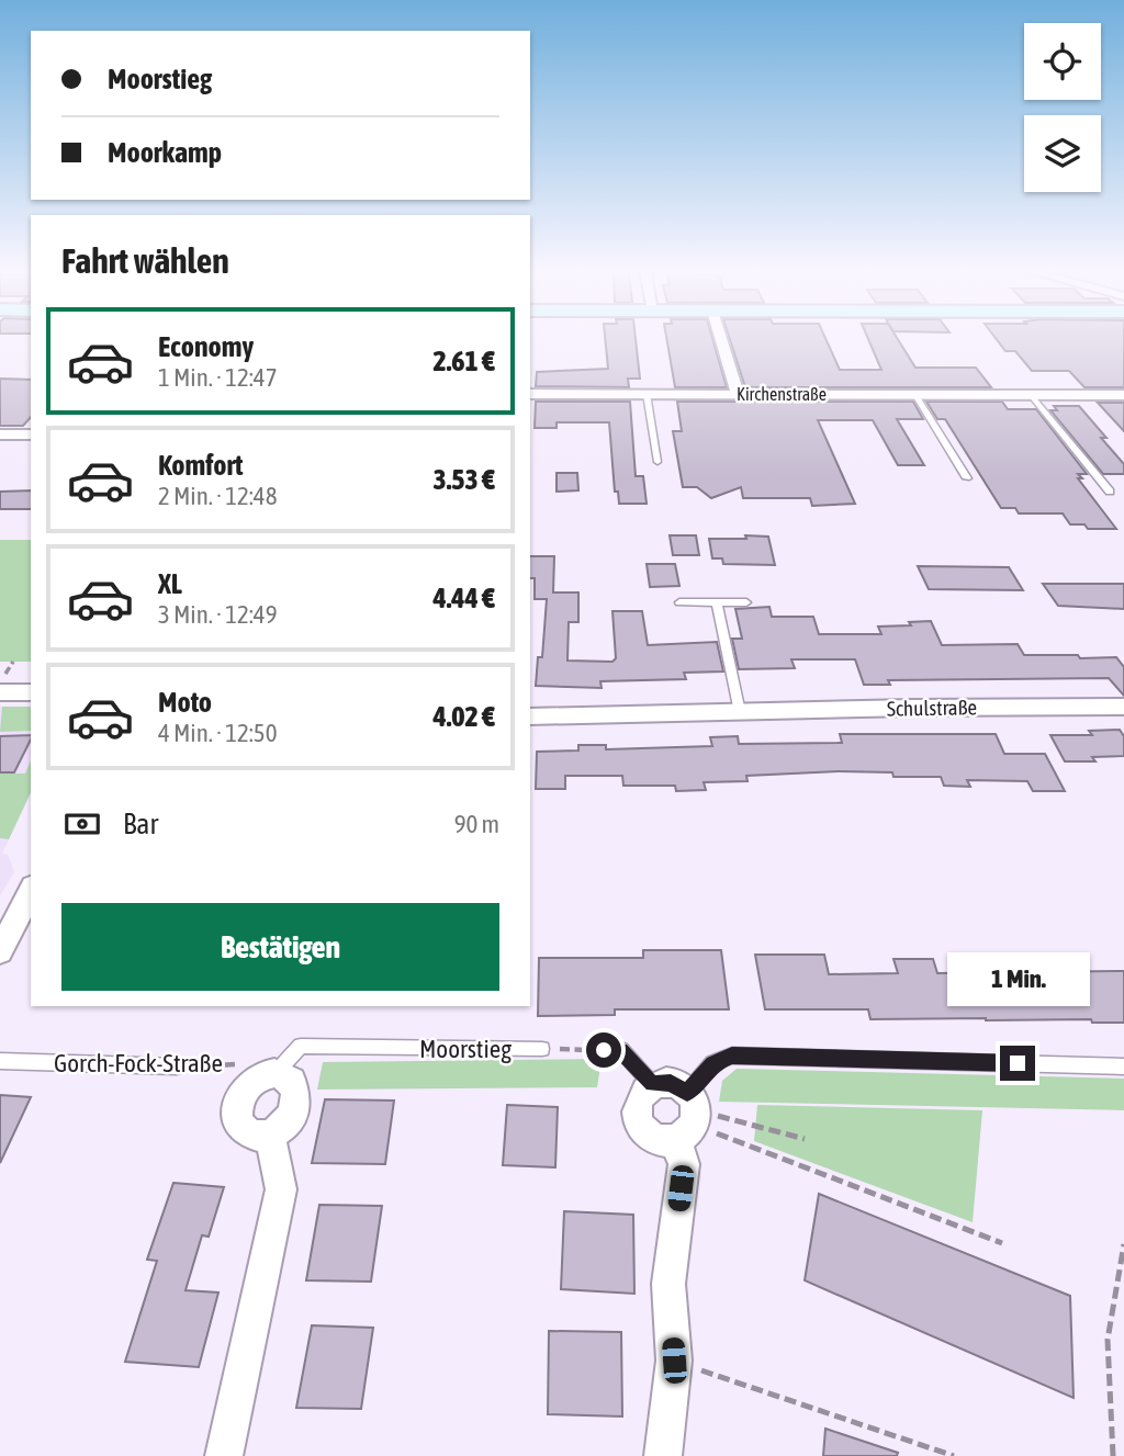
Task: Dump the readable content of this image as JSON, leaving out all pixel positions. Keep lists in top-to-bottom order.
{
  "streets": {
    "street": ["Kirchenstraße", "Schulstraße", "Moorstieg"],
    "lane": ["Gorch-Fock-Straße"]
  },
  "crossings": [
    ["Moorstieg", "Gorch-Fock-Straße"]
  ],
  "page": {
    "banner": ["Moorstieg", "Moorkamp"],
    "heading": "Fahrt wählen",
    "list": [
      {
        "name": "Economy",
        "note": "1 Min. · 12:47",
        "value": "2.61 €"
      },
      {
        "name": "Komfort",
        "note": "2 Min. · 12:48",
        "value": "3.53 €"
      },
      {
        "name": "XL",
        "note": "3 Min. · 12:49",
        "value": "4.44 €"
      },
      {
        "name": "Moto",
        "note": "4 Min. · 12:50",
        "value": "4.02 €"
      }
    ],
    "pay": ["Bar", "90 m"],
    "buttons": "Bestätigen",
    "bubble": "1 Min."
  }
}
